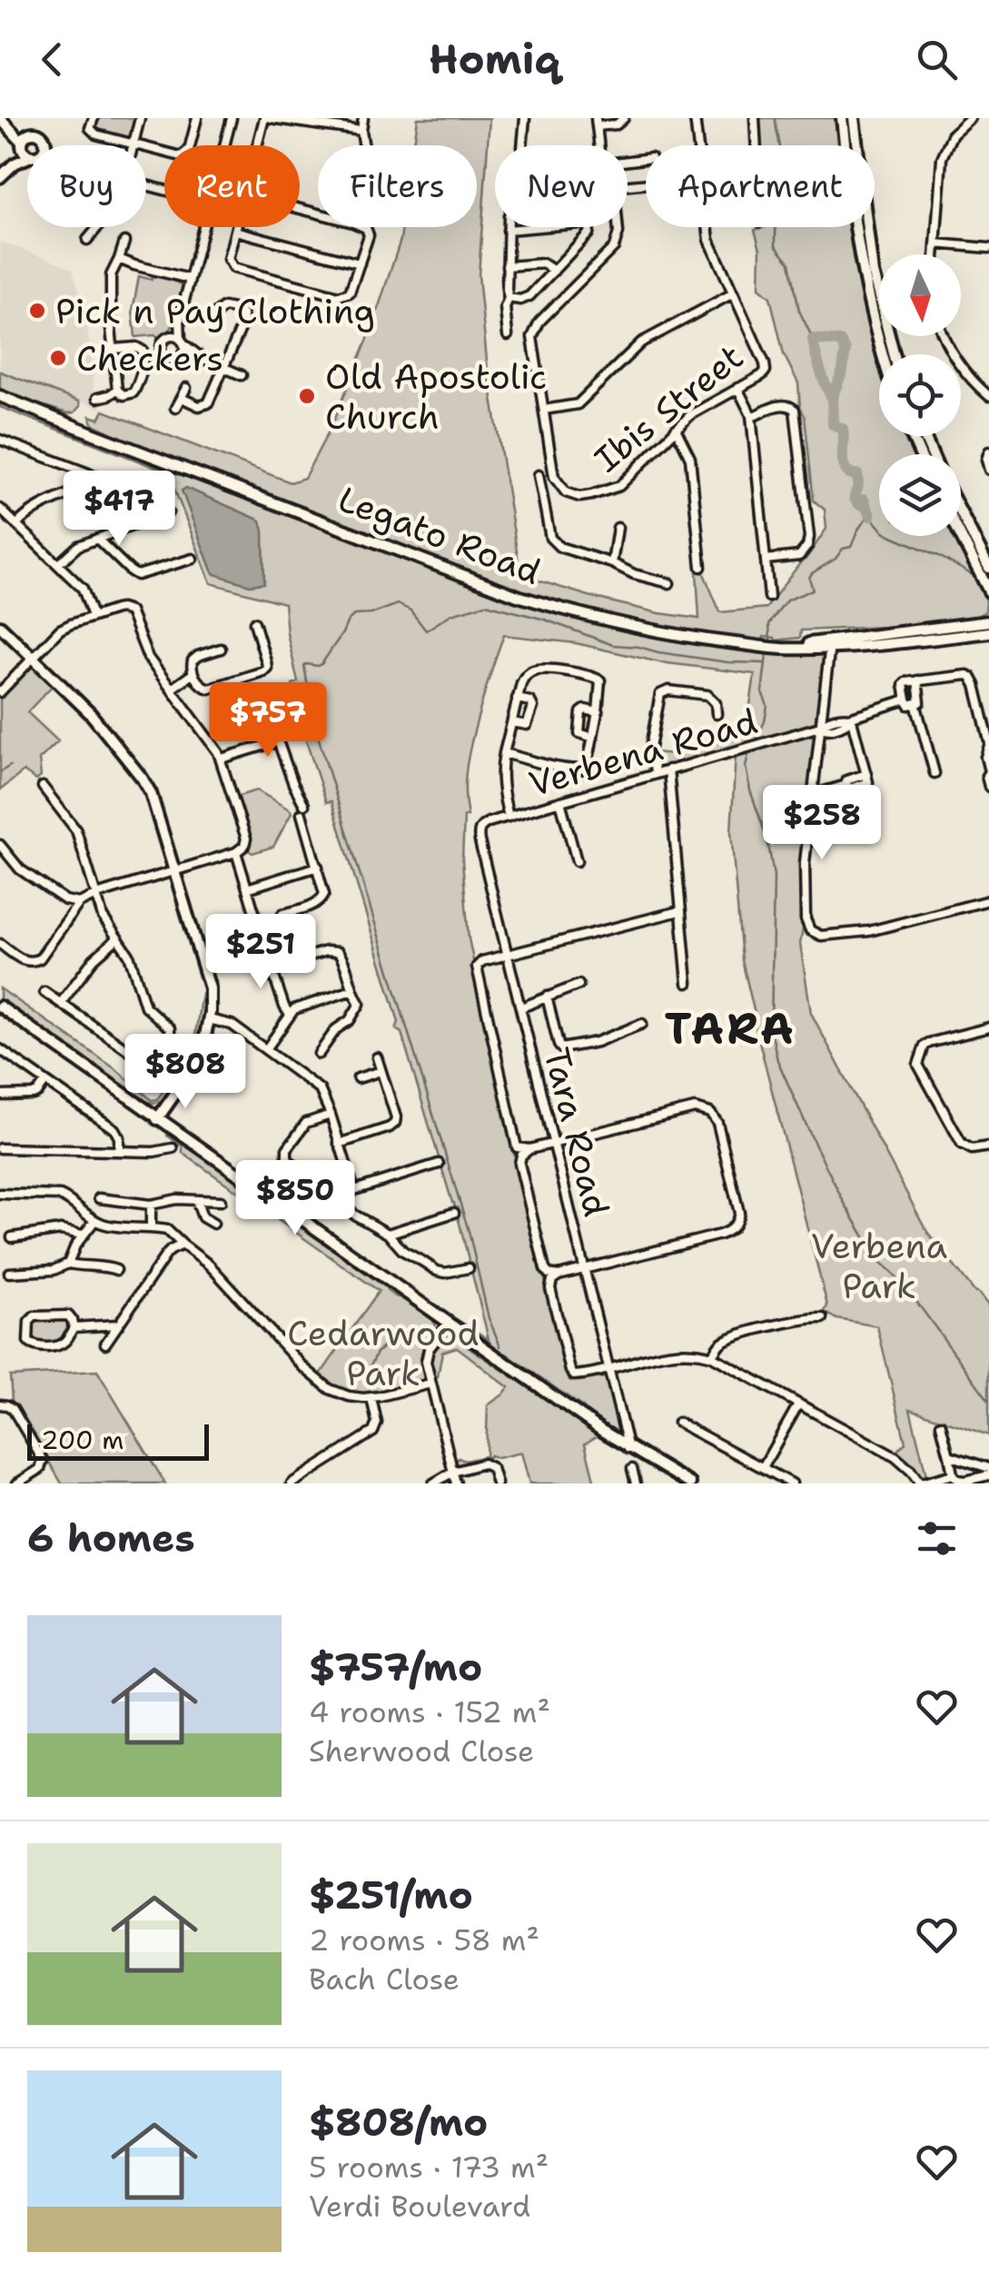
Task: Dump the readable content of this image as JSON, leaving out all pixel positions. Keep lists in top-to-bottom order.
{
  "streets": {
    "street": [
      "Ibis Street",
      "Legato Road",
      "Verbena Road",
      "Tara Road"
    ]
  },
  "crossings": [
    ["Verbena Road", "Tara Road"]
  ],
  "districts": ["TARA"],
  "parks": ["Verbena Park", "Cedarwood Park"],
  "places": ["Pick n Pay Clothing", "Checkers", "Old Apostolic Church"],
  "scale_bar": "200 m",
  "north": "bottom",
  "page": {
    "header": "Homiq",
    "chip": [
      "Buy",
      "Rent",
      "Filters",
      "New",
      "Apartment"
    ],
    "price": [
      "$417",
      "$757",
      "$258",
      "$251",
      "$808",
      "$850"
    ],
    "scale": "200 m",
    "heading": "6 homes",
    "list": [
      {
        "name": "$757/mo",
        "note": "4 rooms · 152 m² · Sherwood Close"
      },
      {
        "name": "$251/mo",
        "note": "2 rooms · 58 m² · Bach Close"
      },
      {
        "name": "$808/mo",
        "note": "5 rooms · 173 m² · Verdi Boulevard"
      }
    ]
  }
}
